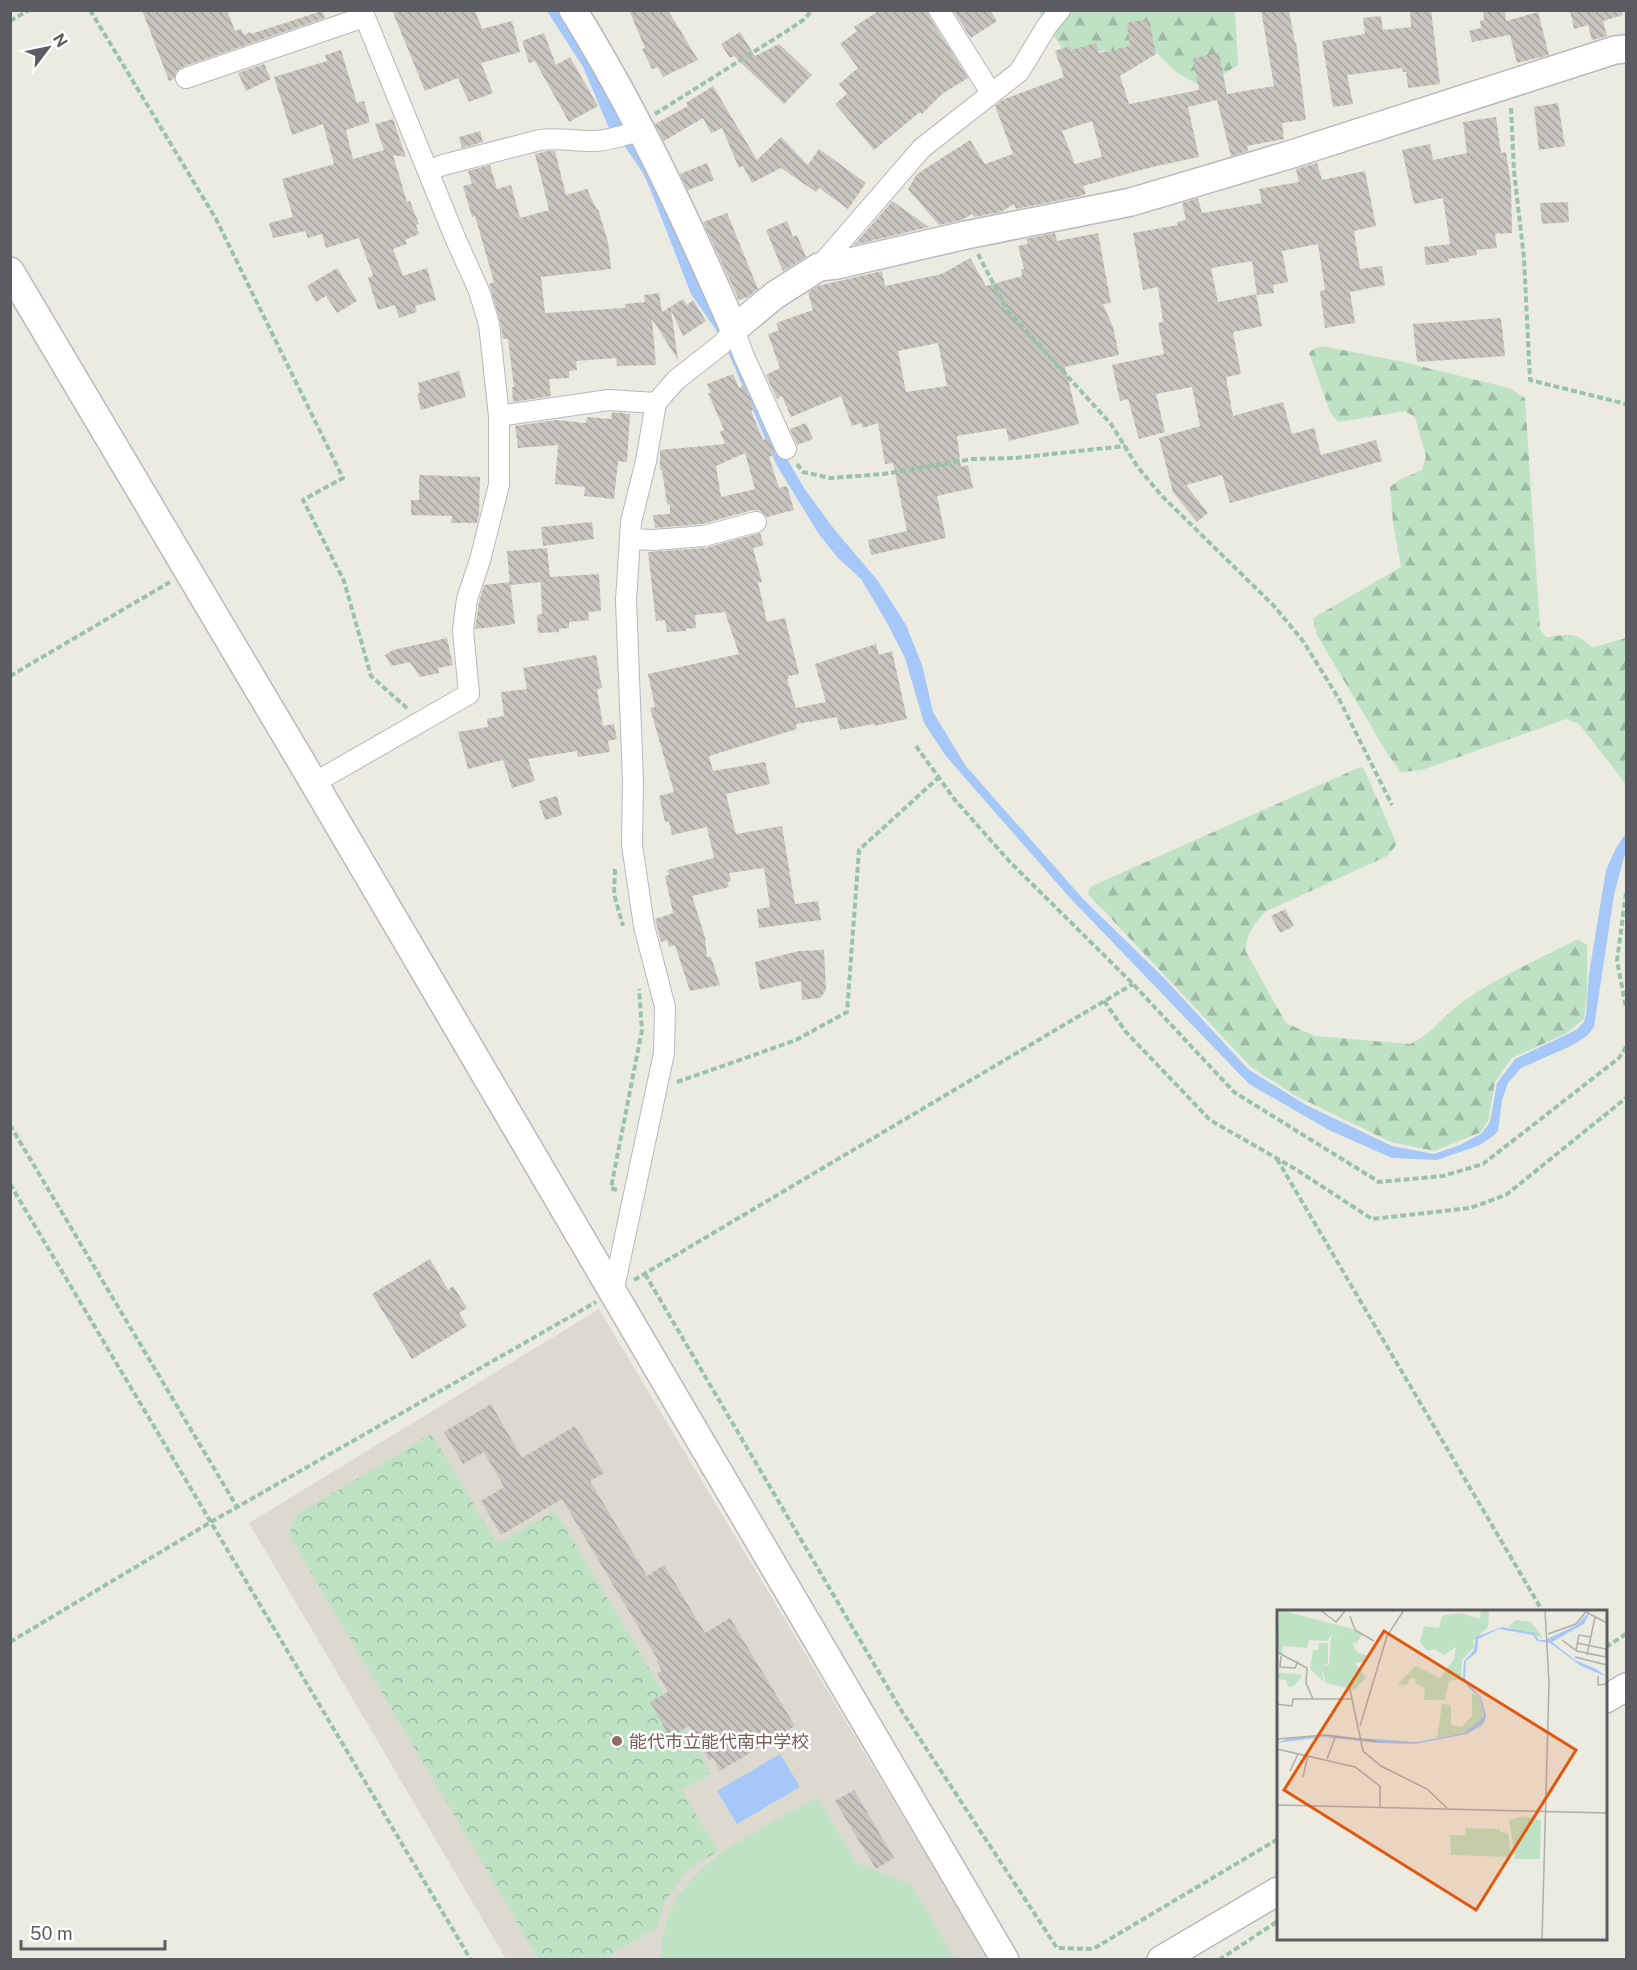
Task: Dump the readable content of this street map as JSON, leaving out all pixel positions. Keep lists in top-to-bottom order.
{
  "places": ["能代市立能代南中学校"],
  "scale_bar": "50 m",
  "north": "top right"
}
